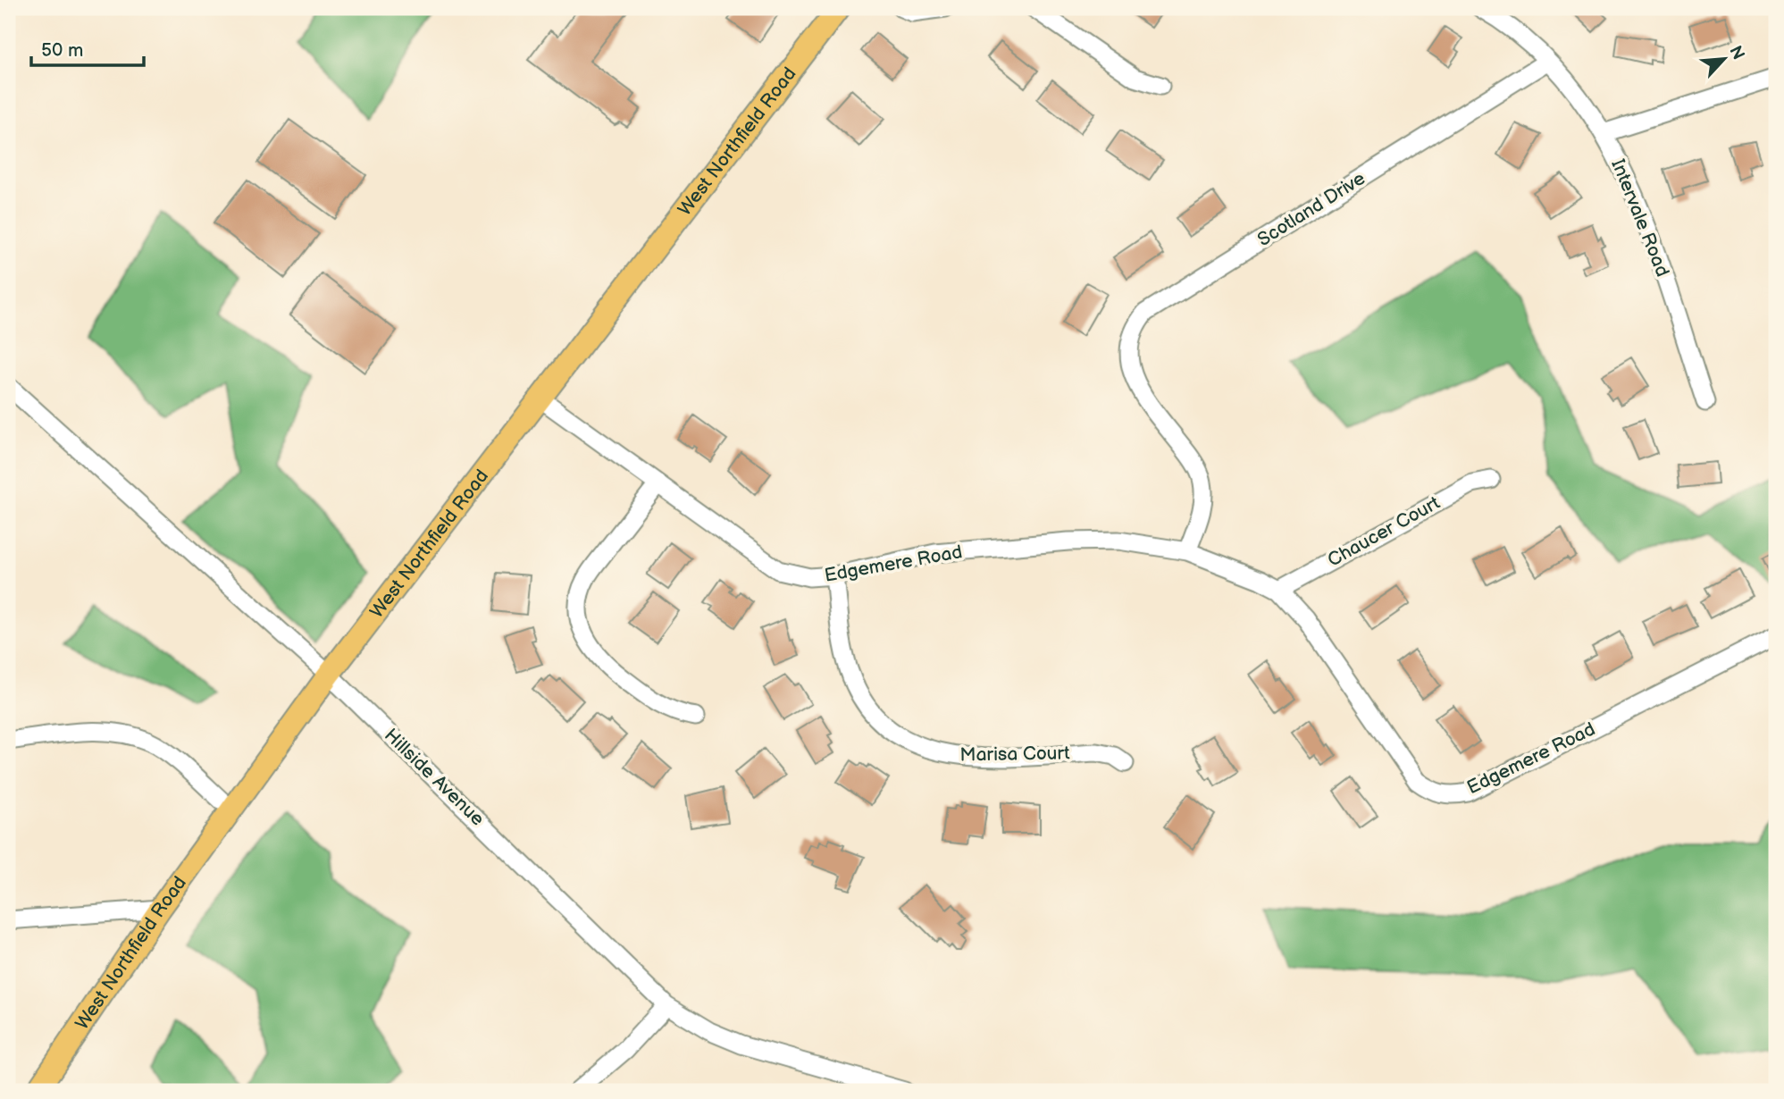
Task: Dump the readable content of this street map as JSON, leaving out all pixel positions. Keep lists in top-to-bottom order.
{
  "streets": {
    "main road": ["West Northfield Road"],
    "street": [
      "Scotland Drive",
      "Intervale Road",
      "Chaucer Court",
      "Edgemere Road",
      "Marisa Court",
      "Hillside Avenue"
    ]
  },
  "crossings": [
    ["West Northfield Road", "Edgemere Road"],
    ["West Northfield Road", "Hillside Avenue"],
    ["Scotland Drive", "Intervale Road"],
    ["Scotland Drive", "Edgemere Road"],
    ["Chaucer Court", "Edgemere Road"],
    ["Edgemere Road", "Marisa Court"]
  ],
  "scale_bar": "50 m",
  "north": "top right"
}
